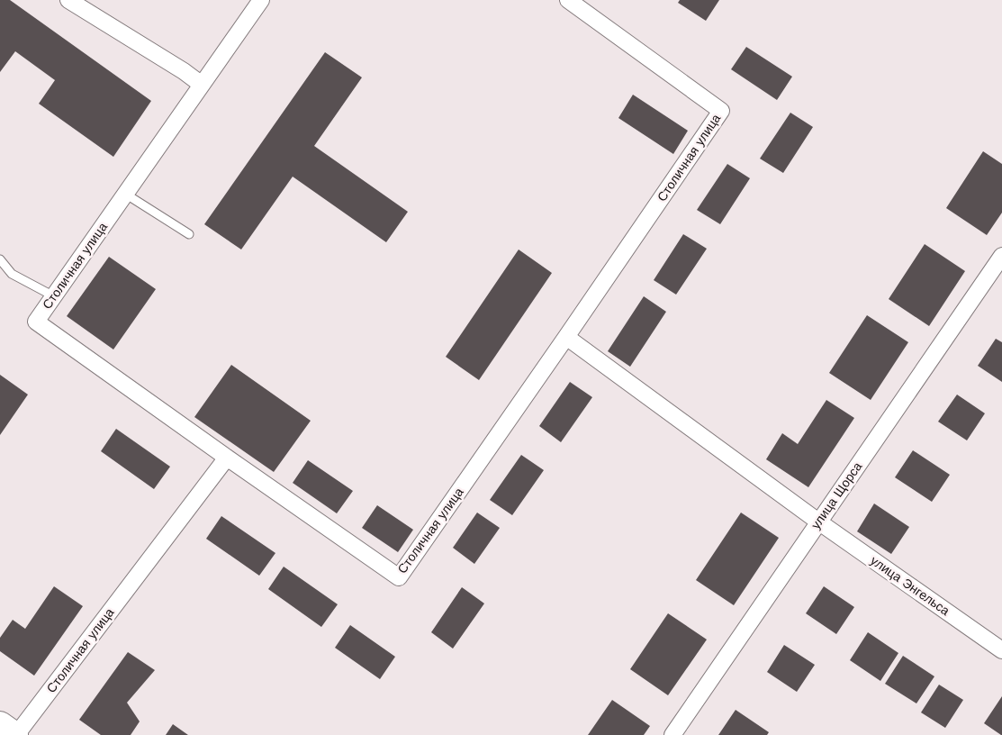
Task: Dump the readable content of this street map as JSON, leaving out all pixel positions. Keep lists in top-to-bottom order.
{
  "streets": {
    "street": ["Столичная улица", "улица Щорса", "улица Энгельса"]
  },
  "crossings": [
    ["улица Щорса", "улица Энгельса"]
  ]
}
